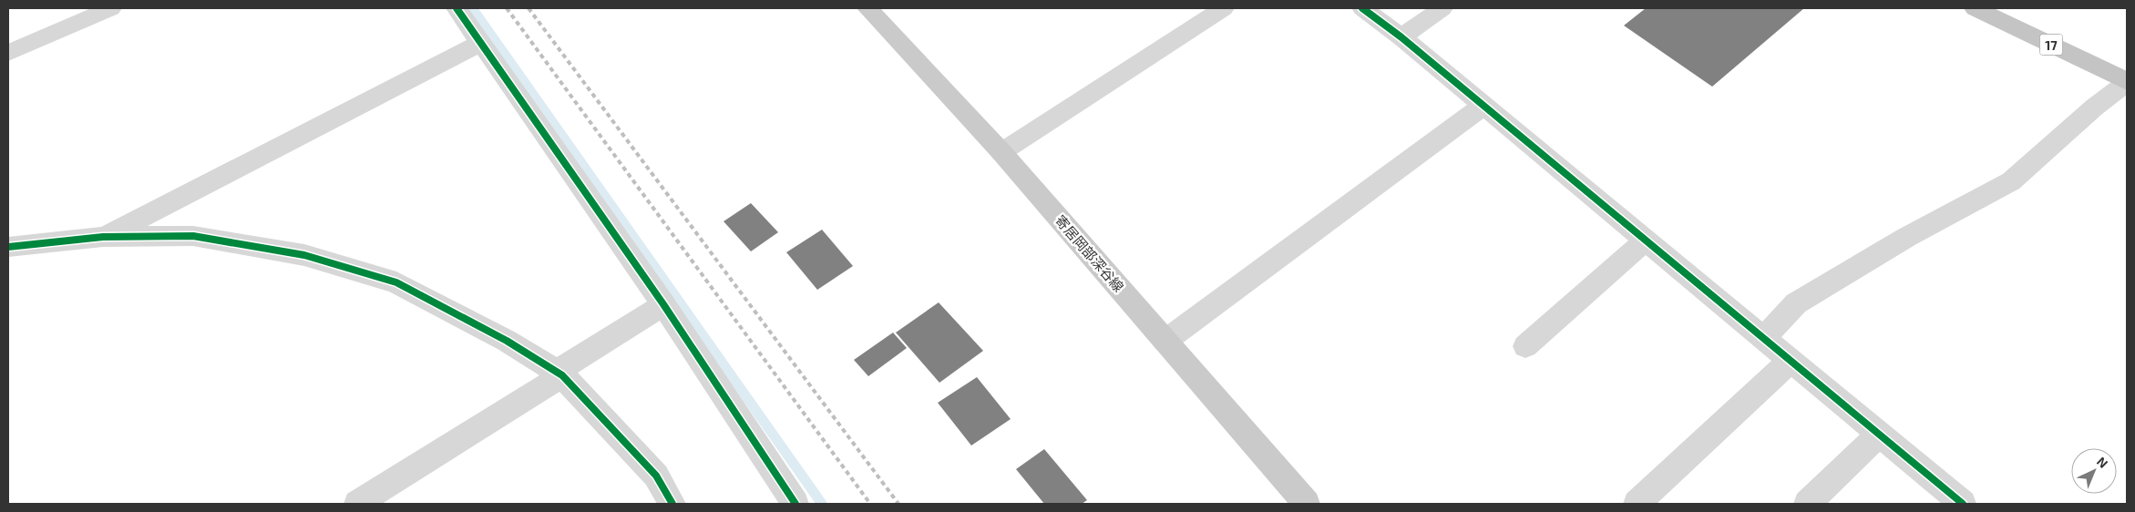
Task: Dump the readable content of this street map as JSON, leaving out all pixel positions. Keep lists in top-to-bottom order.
{
  "streets": {
    "highway": ["17"],
    "main road": ["寄居岡部深谷線"]
  },
  "north": "top right"
}
